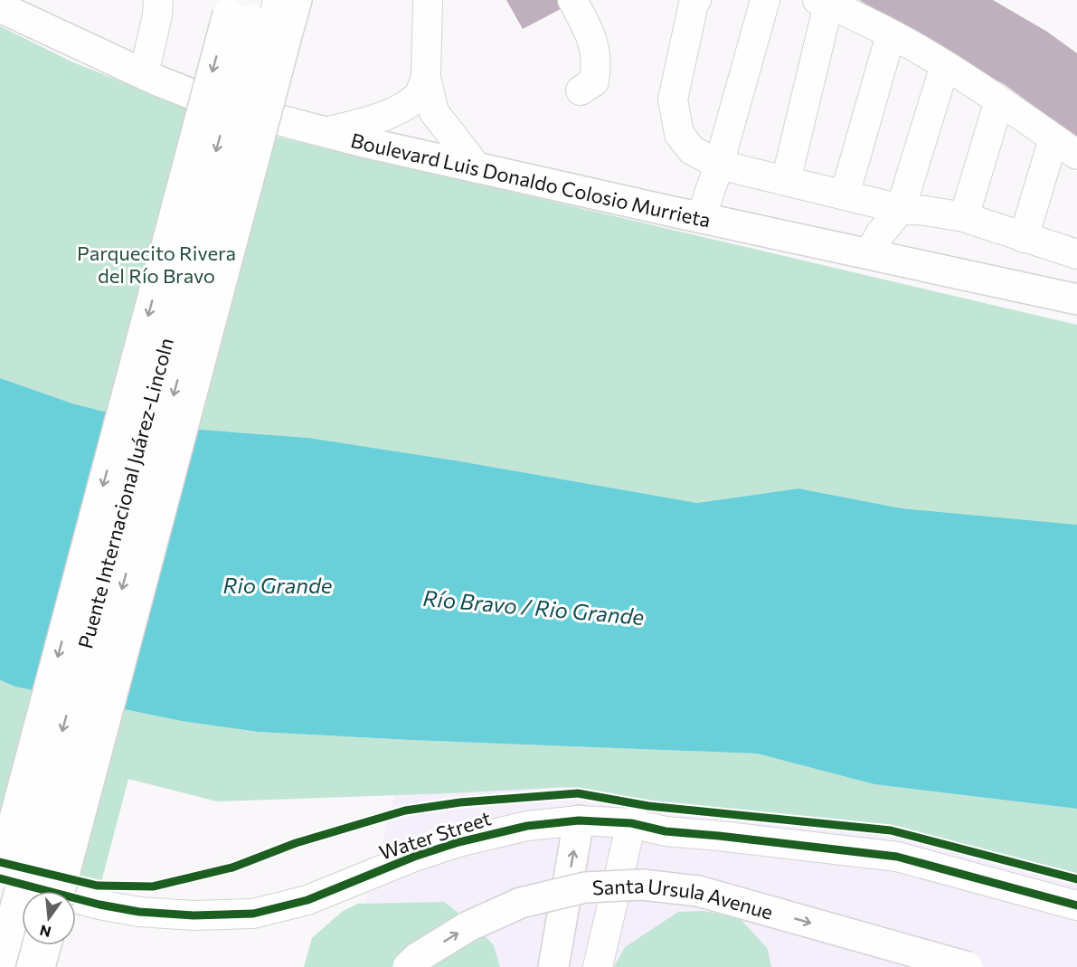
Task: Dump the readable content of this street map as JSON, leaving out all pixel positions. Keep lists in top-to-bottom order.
{
  "streets": {
    "main road": ["Boulevard Luis Donaldo Colosio Murrieta", "Puente Internacional Juárez-Lincoln", "Santa Ursula Avenue"],
    "street": ["Water Street"]
  },
  "one_way": ["Santa Ursula Avenue"],
  "water": ["Rio Grande", "Río Bravo / Rio Grande"],
  "parks": ["Parquecito Rivera del Río Bravo"],
  "north": "bottom"
}
